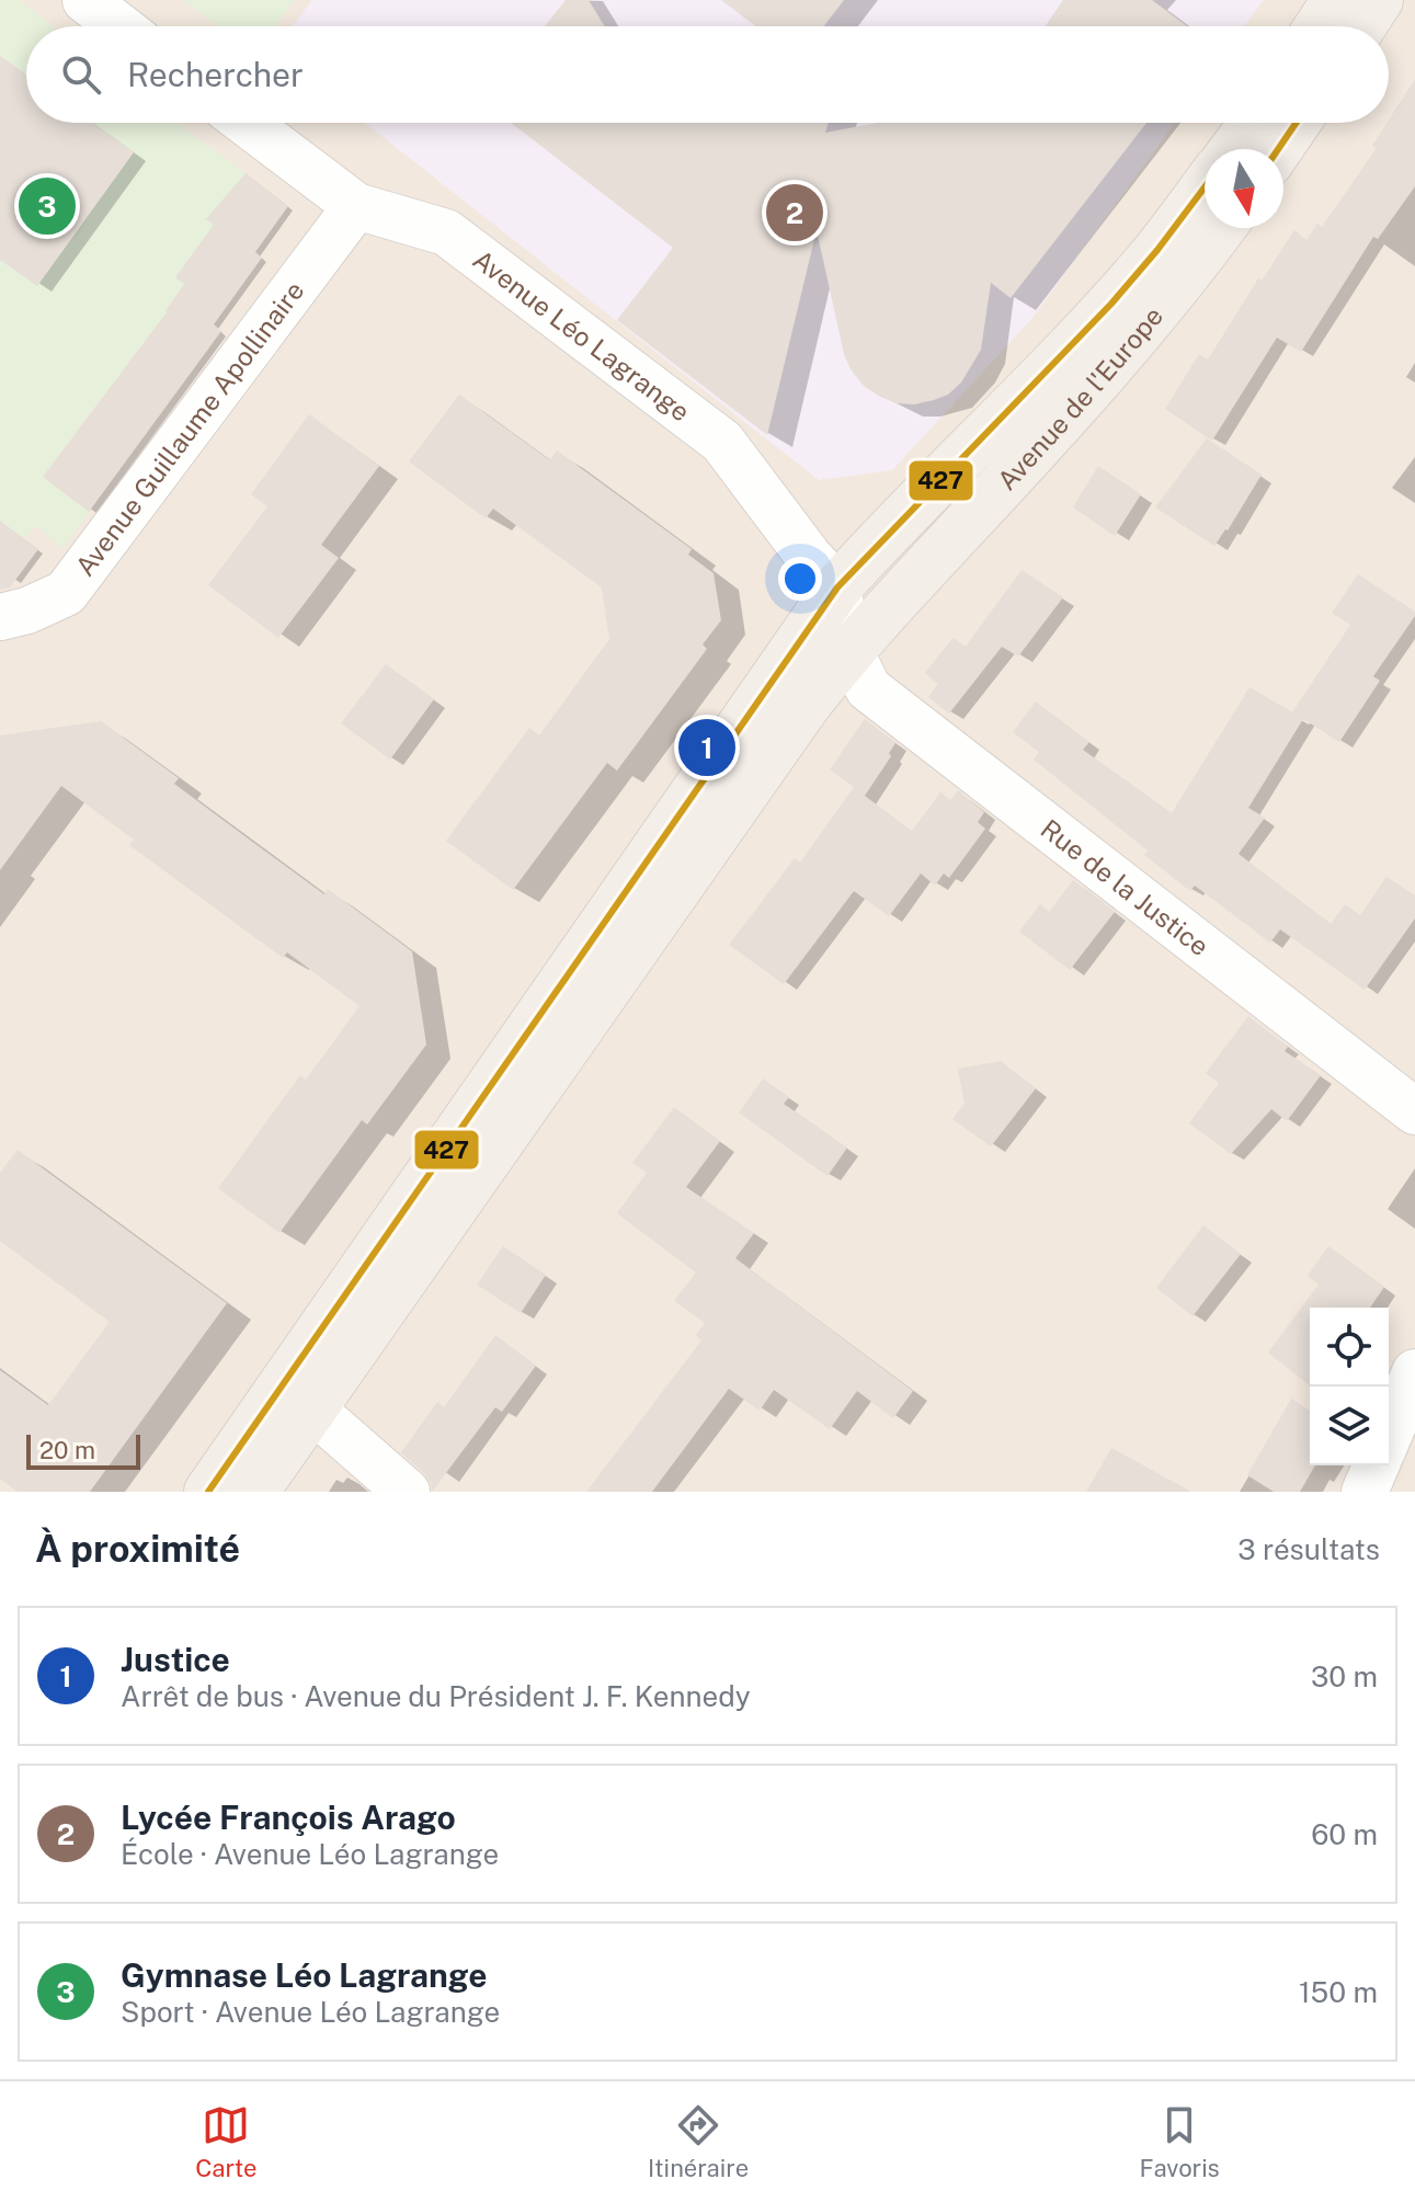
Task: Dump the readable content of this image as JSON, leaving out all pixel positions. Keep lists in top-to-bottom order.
{
  "streets": {
    "main road": ["Avenue de l'Europe"],
    "street": ["Avenue Léo Lagrange", "Avenue Guillaume Apollinaire", "Rue de la Justice"]
  },
  "crossings": [
    ["Avenue Léo Lagrange", "Avenue de l'Europe"],
    ["Avenue Léo Lagrange", "Avenue Guillaume Apollinaire"],
    ["Avenue de l'Europe", "Rue de la Justice"]
  ],
  "lines": ["transit line 427"],
  "scale_bar": "20 m",
  "north": "bottom",
  "page": {
    "search": "Rechercher",
    "pins": ["3", "2", "1"],
    "scale": "20 m",
    "heading": ["À proximité", "3 résultats"],
    "list": [
      {
        "mark": "1",
        "name": "Justice",
        "note": "Arrêt de bus · Avenue du Président J. F. Kennedy",
        "value": "30 m"
      },
      {
        "mark": "2",
        "name": "Lycée François Arago",
        "note": "École · Avenue Léo Lagrange",
        "value": "60 m"
      },
      {
        "mark": "3",
        "name": "Gymnase Léo Lagrange",
        "note": "Sport · Avenue Léo Lagrange",
        "value": "150 m"
      }
    ],
    "nav": ["Carte", "Itinéraire", "Favoris"]
  }
}
